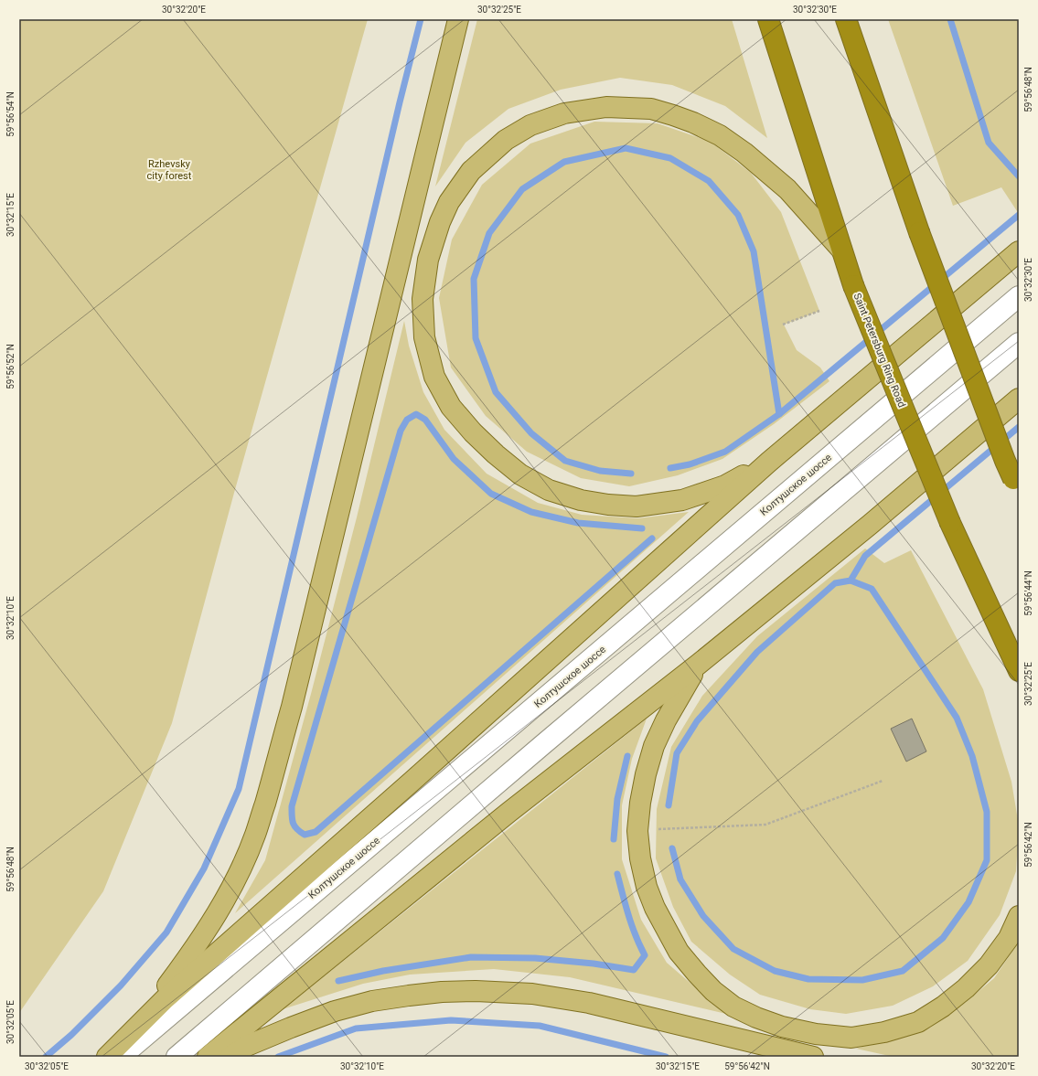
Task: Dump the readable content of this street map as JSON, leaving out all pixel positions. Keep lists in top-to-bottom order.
{
  "streets": {
    "highway": ["Saint Petersburg Ring Road"],
    "main road": ["Колтушское шоссе"]
  },
  "parks": ["Rzhevsky city forest"],
  "coordinates": [
    "30°32'20\"E",
    "30°32'25\"E",
    "30°32'30\"E",
    "59°56'48\"N",
    "59°56'54\"N",
    "30°32'15\"E",
    "59°56'52\"N",
    "59°56'44\"N",
    "30°32'10\"E",
    "59°56'42\"N",
    "30°32'05\"E"
  ]
}
